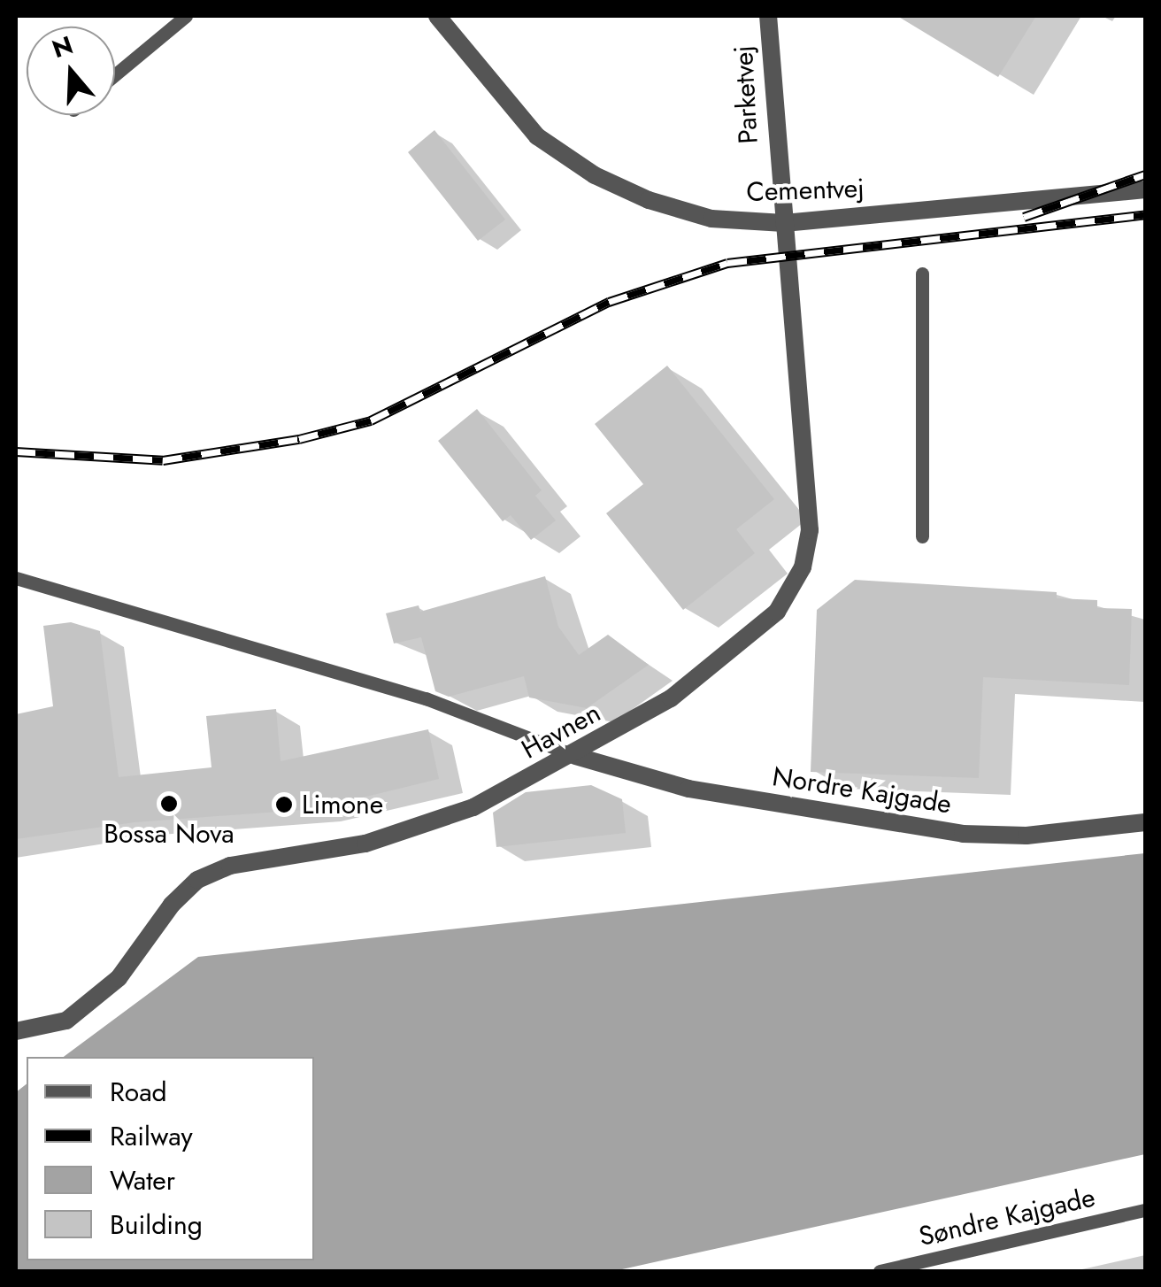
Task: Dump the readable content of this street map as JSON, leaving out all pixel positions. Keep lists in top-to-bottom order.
{
  "streets": {
    "street": [
      "Parketvej",
      "Cementvej",
      "Havnen",
      "Nordre Kajgade"
    ],
    "lane": ["Søndre Kajgade"]
  },
  "crossings": [
    ["Parketvej", "Cementvej"],
    ["Parketvej", "Havnen"],
    ["Cementvej", "Havnen"],
    ["Havnen", "Nordre Kajgade"]
  ],
  "places": ["Bossa Nova", "Limone"],
  "legend": [
    "Road",
    "Railway",
    "Water",
    "Building"
  ],
  "north": "top"
}
